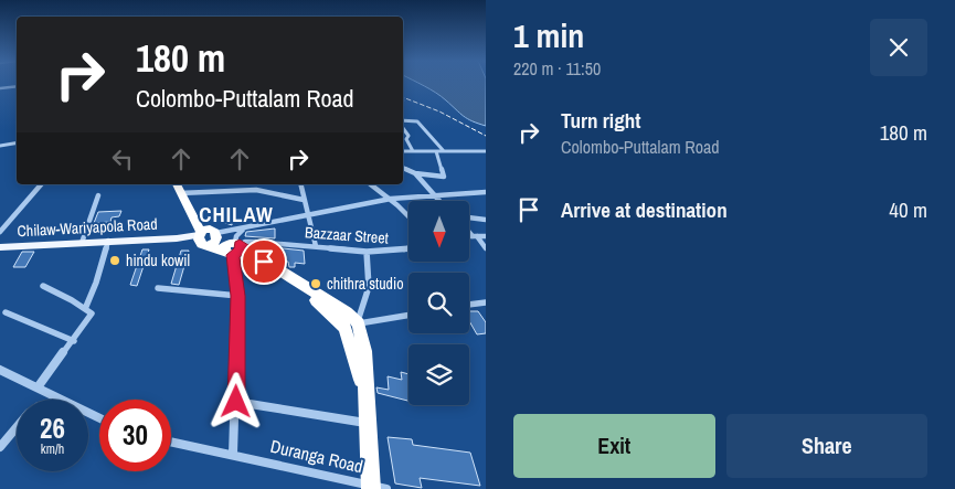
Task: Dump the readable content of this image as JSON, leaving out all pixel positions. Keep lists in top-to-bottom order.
{
  "streets": {
    "main road": ["Chilaw-Wariyapola Road"],
    "street": ["Bazzaar Street", "Duranga Road"]
  },
  "districts": ["CHILAW"],
  "places": ["hindu kowil", "chithra studio"],
  "north": "bottom",
  "page": {
    "heading": ["1 min", "220 m · 11:50"],
    "turn": ["180 m", "Colombo-Puttalam Road"],
    "list": [
      {
        "name": "Turn right",
        "note": "Colombo-Puttalam Road",
        "value": "180 m"
      },
      {
        "name": "Arrive at destination",
        "value": "40 m"
      }
    ],
    "speed": "26 km/h",
    "limit": "30",
    "buttons": ["Exit", "Share"]
  }
}
